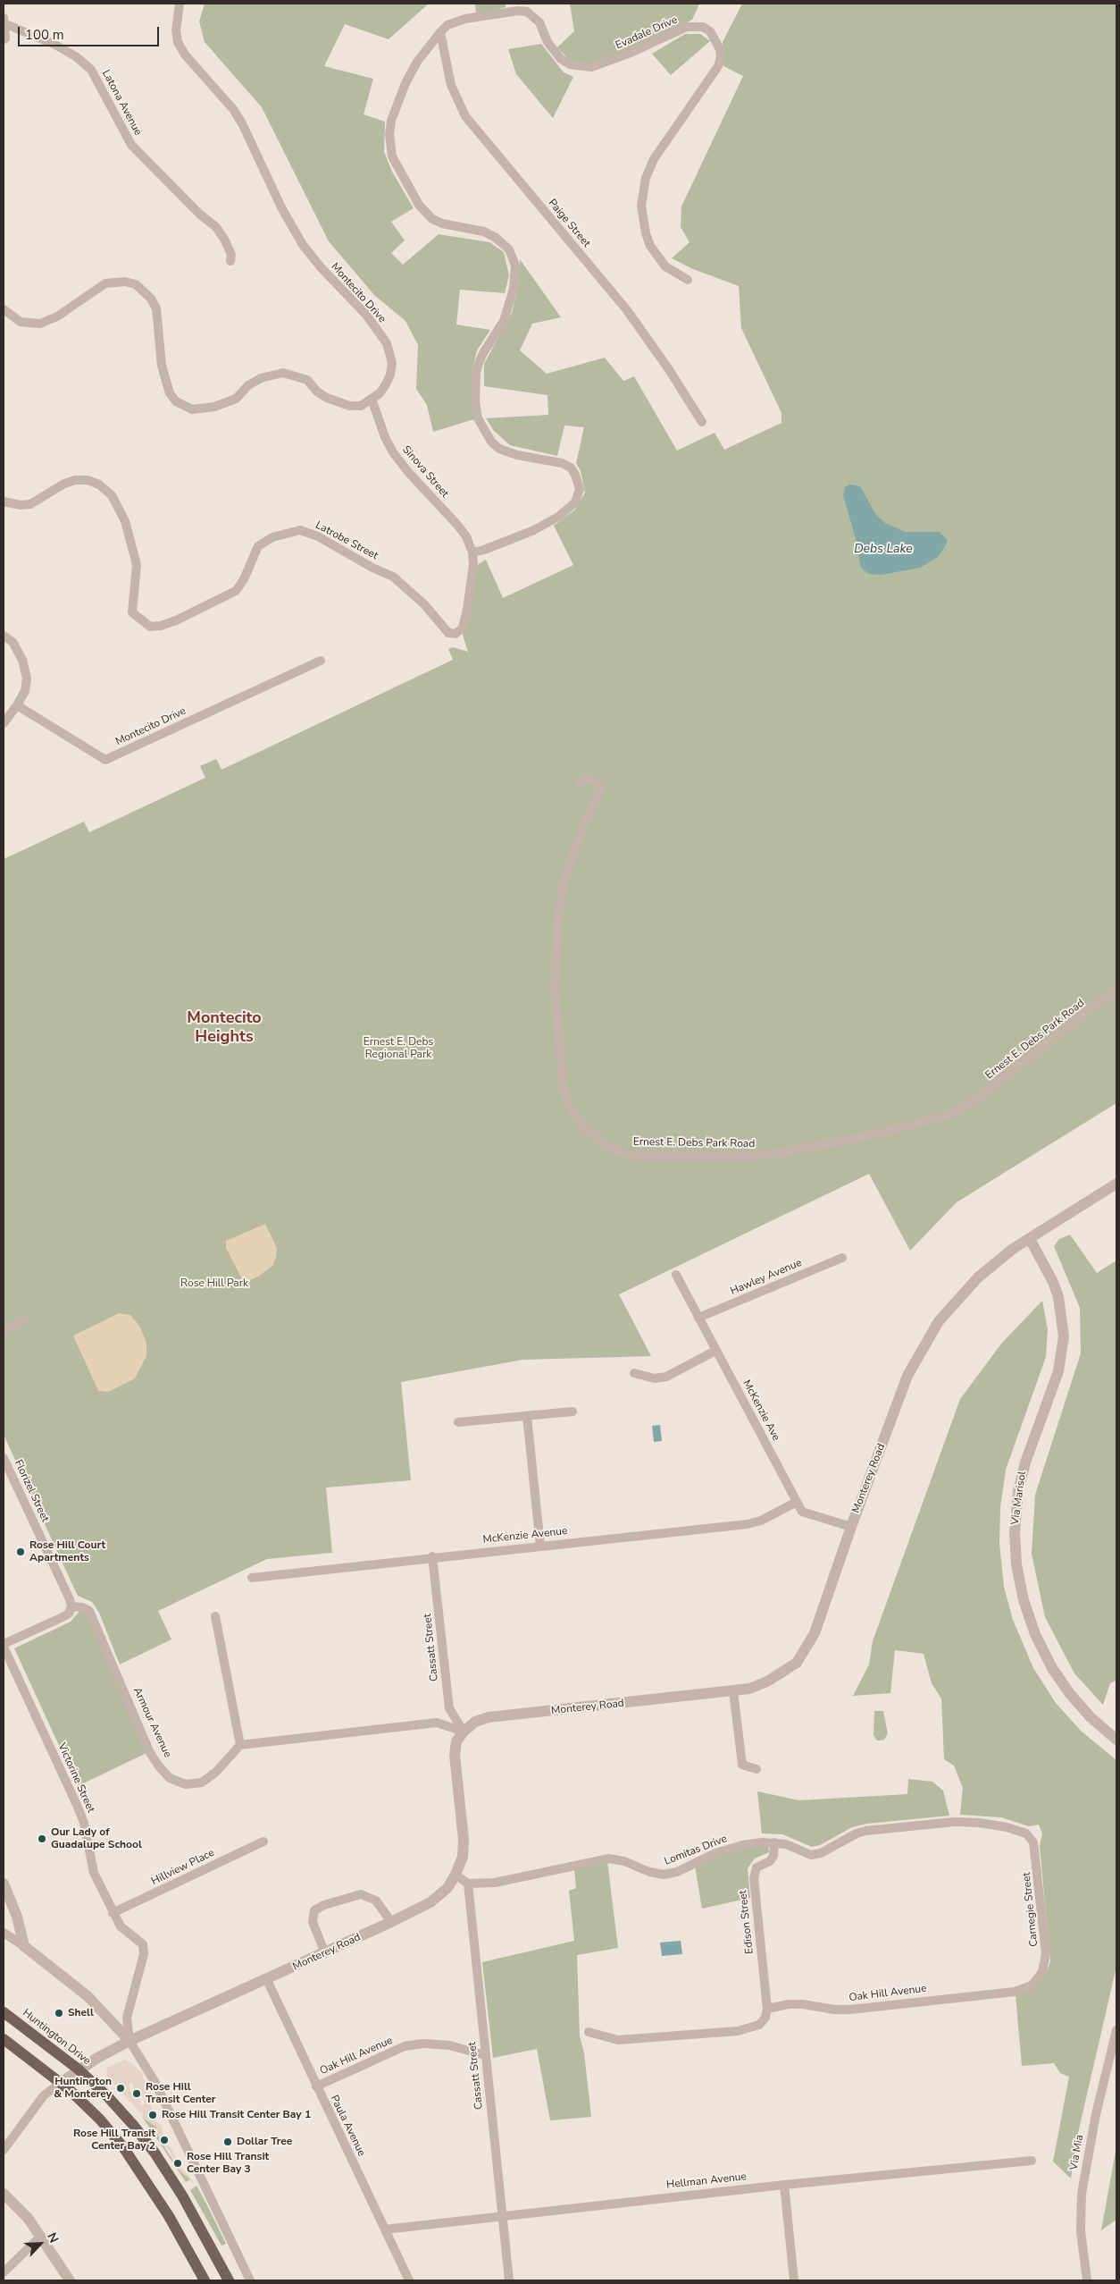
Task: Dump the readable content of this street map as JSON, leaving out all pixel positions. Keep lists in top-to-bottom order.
{
  "streets": {
    "main road": ["Huntington Drive"],
    "street": [
      "Evadale Drive",
      "Latona Avenue",
      "Paige Street",
      "Montecito Drive",
      "Sinova Street",
      "Latrobe Street",
      "Ernest E. Debs Park Road",
      "Hawley Avenue",
      "McKenzie Ave",
      "Monterey Road",
      "Florizel Street",
      "Via Marisol",
      "McKenzie Avenue",
      "Cassatt Street",
      "Armour Avenue",
      "Victorine Street",
      "Lomitas Drive",
      "Hillview Place",
      "Carnegie Street",
      "Edison Street",
      "Oak Hill Avenue",
      "Paula Avenue",
      "Via Mia",
      "Hellman Avenue"
    ]
  },
  "crossings": [
    ["Evadale Drive", "Paige Street"],
    ["Montecito Drive", "Sinova Street"],
    ["Sinova Street", "Latrobe Street"],
    ["Hawley Avenue", "McKenzie Ave"],
    ["McKenzie Ave", "Monterey Road"],
    ["McKenzie Ave", "McKenzie Avenue"],
    ["Monterey Road", "Via Marisol"],
    ["Monterey Road", "Cassatt Street"],
    ["Monterey Road", "Victorine Street"],
    ["Monterey Road", "Huntington Drive"],
    ["Monterey Road", "Paula Avenue"],
    ["Florizel Street", "Armour Avenue"],
    ["McKenzie Avenue", "Cassatt Street"],
    ["Cassatt Street", "Lomitas Drive"],
    ["Cassatt Street", "Oak Hill Avenue"],
    ["Cassatt Street", "Hellman Avenue"],
    ["Victorine Street", "Hillview Place"],
    ["Lomitas Drive", "Carnegie Street"],
    ["Lomitas Drive", "Edison Street"],
    ["Carnegie Street", "Oak Hill Avenue"],
    ["Edison Street", "Oak Hill Avenue"],
    ["Oak Hill Avenue", "Paula Avenue"],
    ["Paula Avenue", "Hellman Avenue"]
  ],
  "districts": ["Montecito Heights"],
  "water": ["Debs Lake"],
  "parks": ["Ernest E. Debs Regional Park", "Rose Hill Park"],
  "places": [
    "Rose Hill Court Apartments",
    "Our Lady of Guadalupe School",
    "Shell",
    "Huntington & Monterey",
    "Rose Hill Transit Center",
    "Rose Hill Transit Center Bay 1",
    "Rose Hill Transit Center Bay 2",
    "Dollar Tree",
    "Rose Hill Transit Center Bay 3"
  ],
  "scale_bar": "100 m",
  "north": "top right"
}
